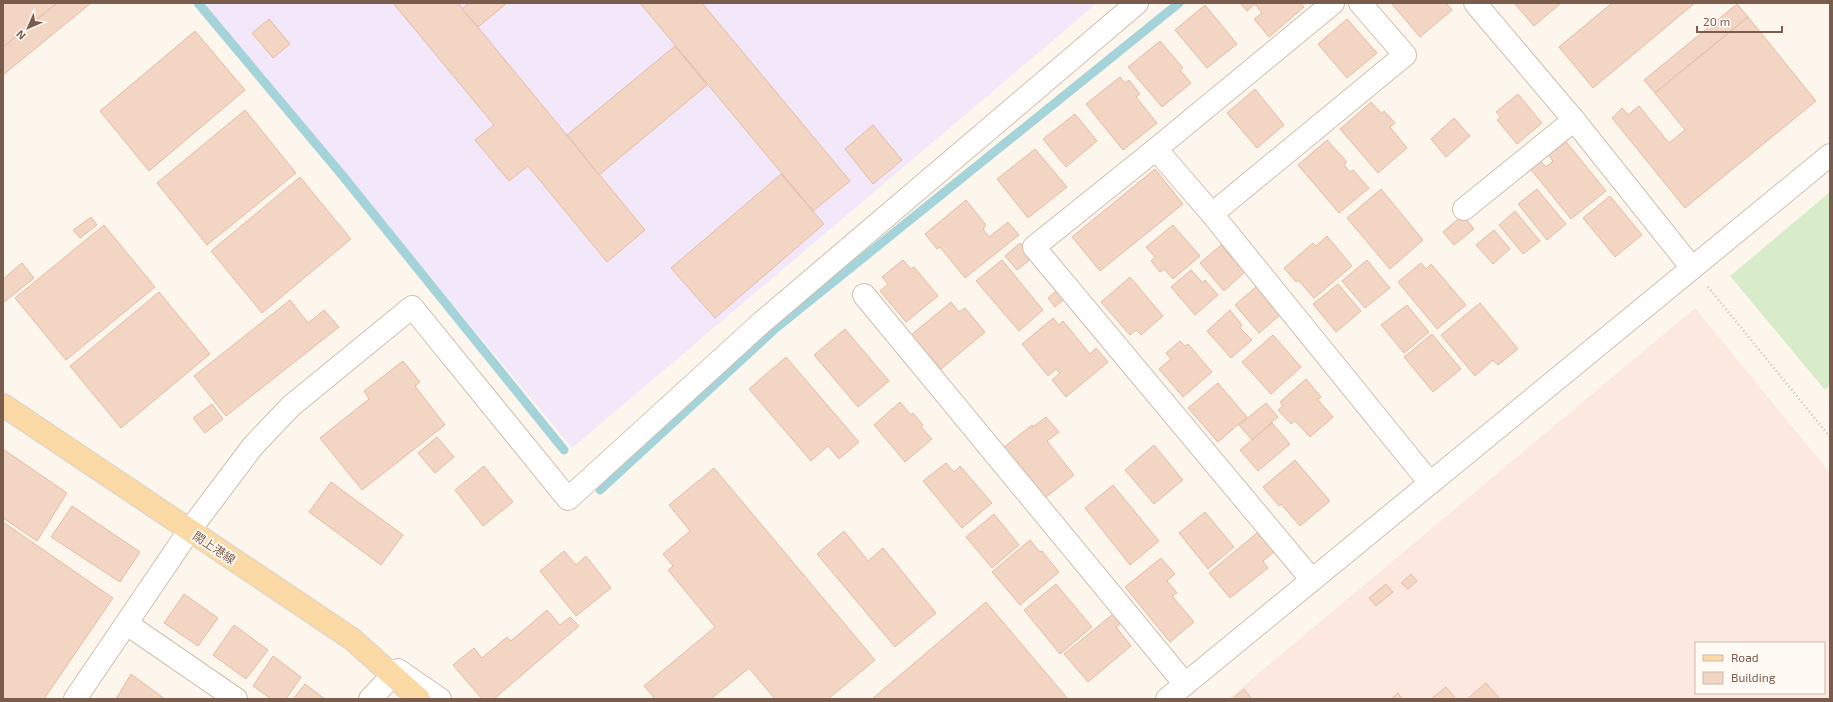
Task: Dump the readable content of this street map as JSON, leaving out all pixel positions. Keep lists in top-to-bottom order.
{
  "streets": {
    "main road": ["閖上港線"]
  },
  "legend": ["Road", "Building"],
  "scale_bar": "20 m",
  "north": "bottom left"
}
